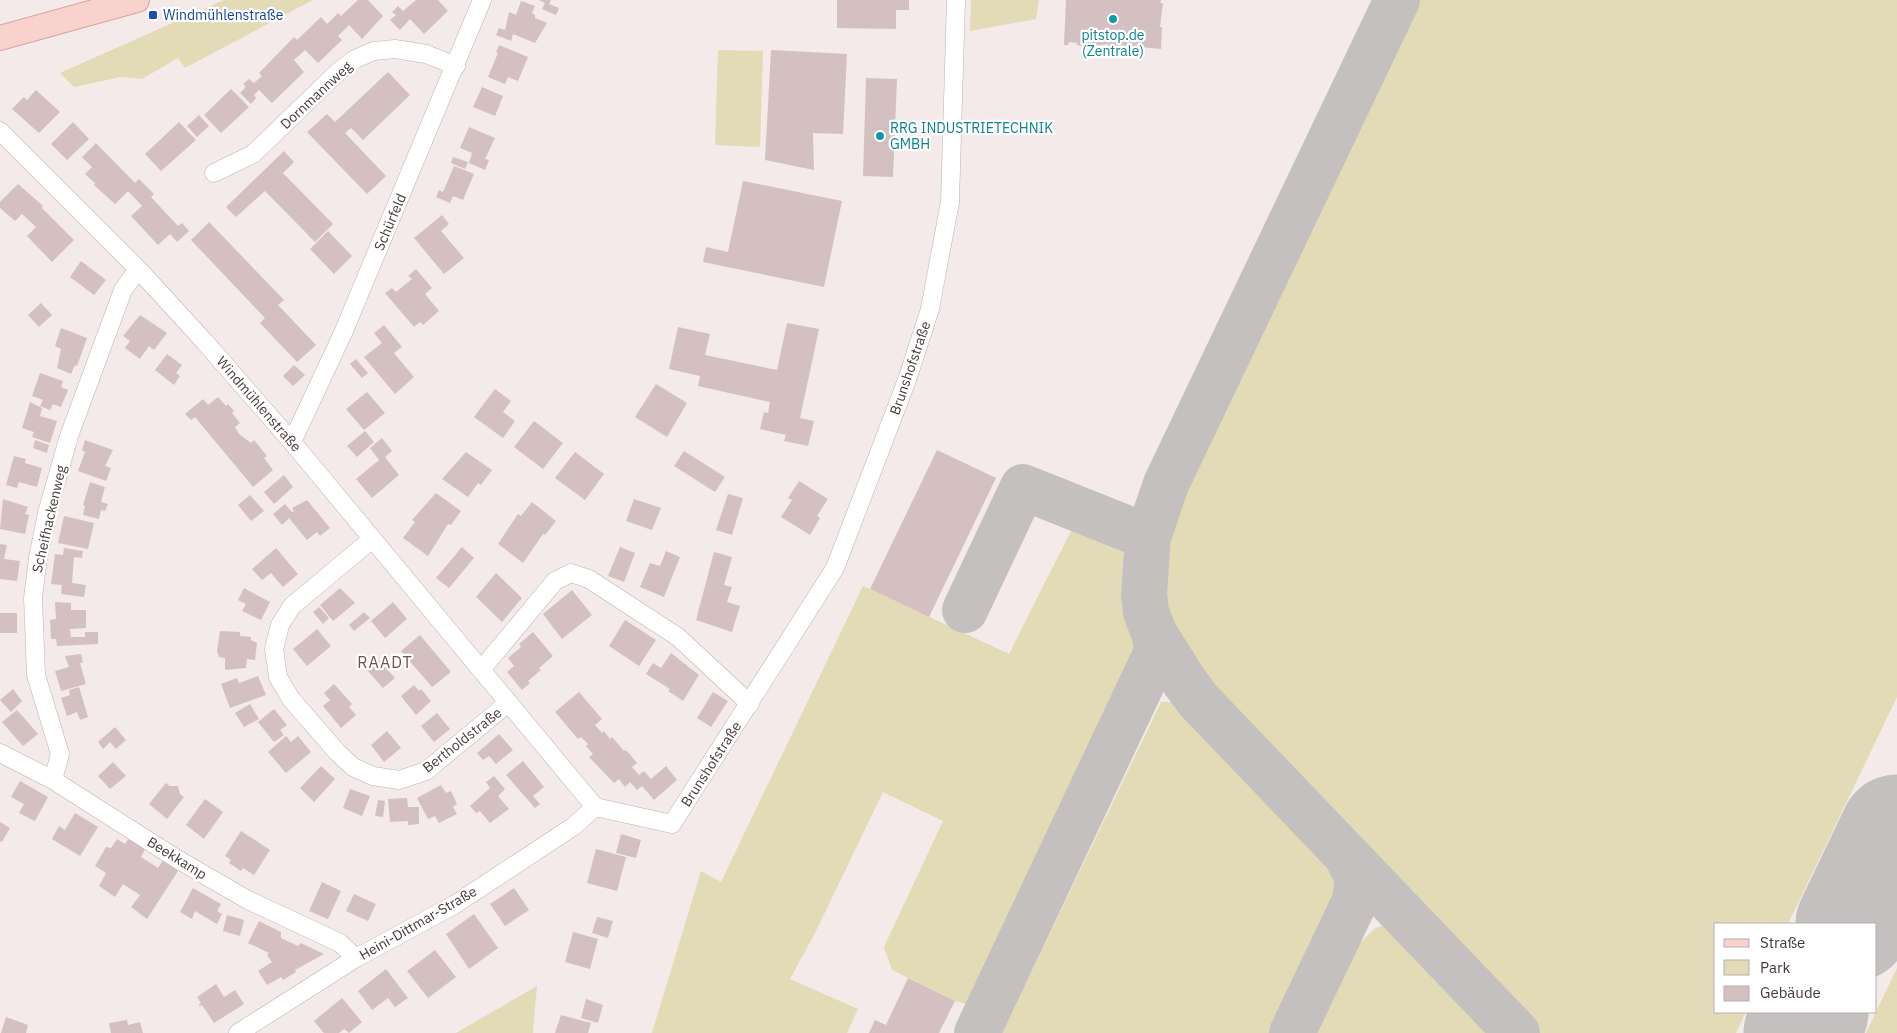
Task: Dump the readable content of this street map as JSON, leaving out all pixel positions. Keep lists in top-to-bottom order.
{
  "streets": {
    "street": [
      "Dornmannweg",
      "Schürfeld",
      "Brunshofstraße",
      "Windmühlenstraße",
      "Scheifhackenweg",
      "Bertholdstraße",
      "Beekkamp",
      "Heini-Dittmar-Straße"
    ]
  },
  "crossings": [
    ["Dornmannweg", "Schürfeld"],
    ["Schürfeld", "Windmühlenstraße"],
    ["Brunshofstraße", "Windmühlenstraße"],
    ["Brunshofstraße", "Heini-Dittmar-Straße"],
    ["Windmühlenstraße", "Scheifhackenweg"],
    ["Windmühlenstraße", "Bertholdstraße"],
    ["Windmühlenstraße", "Heini-Dittmar-Straße"],
    ["Scheifhackenweg", "Beekkamp"],
    ["Beekkamp", "Heini-Dittmar-Straße"]
  ],
  "districts": ["RAADT"],
  "places": {
    "transit": ["Windmühlenstraße"],
    "other": ["pitstop.de (Zentrale)", "RRG INDUSTRIETECHNIK GMBH"]
  },
  "legend": ["Straße", "Park", "Gebäude"]
}
